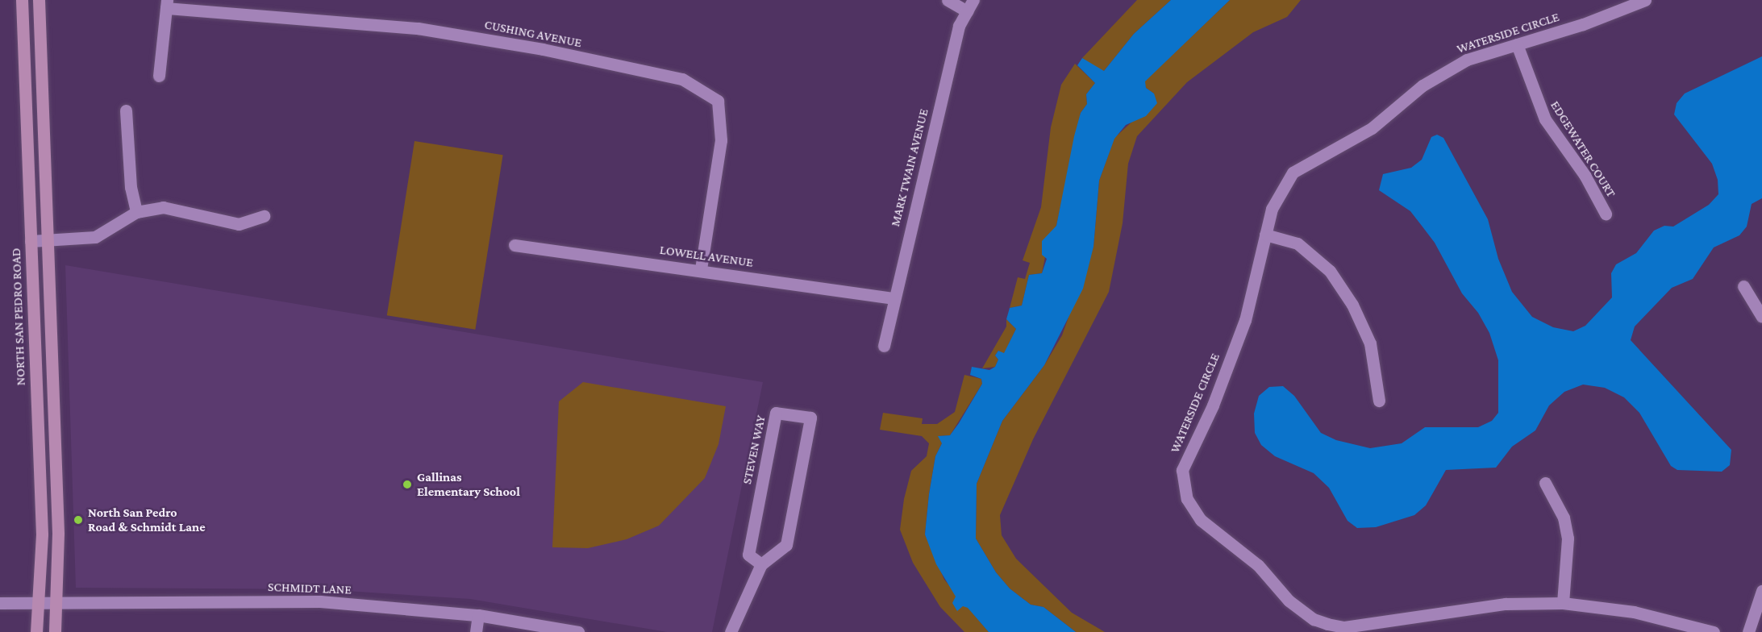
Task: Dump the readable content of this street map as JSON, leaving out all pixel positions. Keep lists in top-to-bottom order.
{
  "streets": {
    "main road": ["NORTH SAN PEDRO ROAD"],
    "street": [
      "WATERSIDE CIRCLE",
      "CUSHING AVENUE",
      "EDGEWATER COURT",
      "MARK TWAIN AVENUE",
      "LOWELL AVENUE",
      "STEVEN WAY",
      "SCHMIDT LANE"
    ]
  },
  "crossings": [
    ["WATERSIDE CIRCLE", "EDGEWATER COURT"],
    ["CUSHING AVENUE", "LOWELL AVENUE"],
    ["MARK TWAIN AVENUE", "LOWELL AVENUE"],
    ["NORTH SAN PEDRO ROAD", "SCHMIDT LANE"]
  ],
  "places": ["Gallinas Elementary School", "North San Pedro Road & Schmidt Lane"]
}
